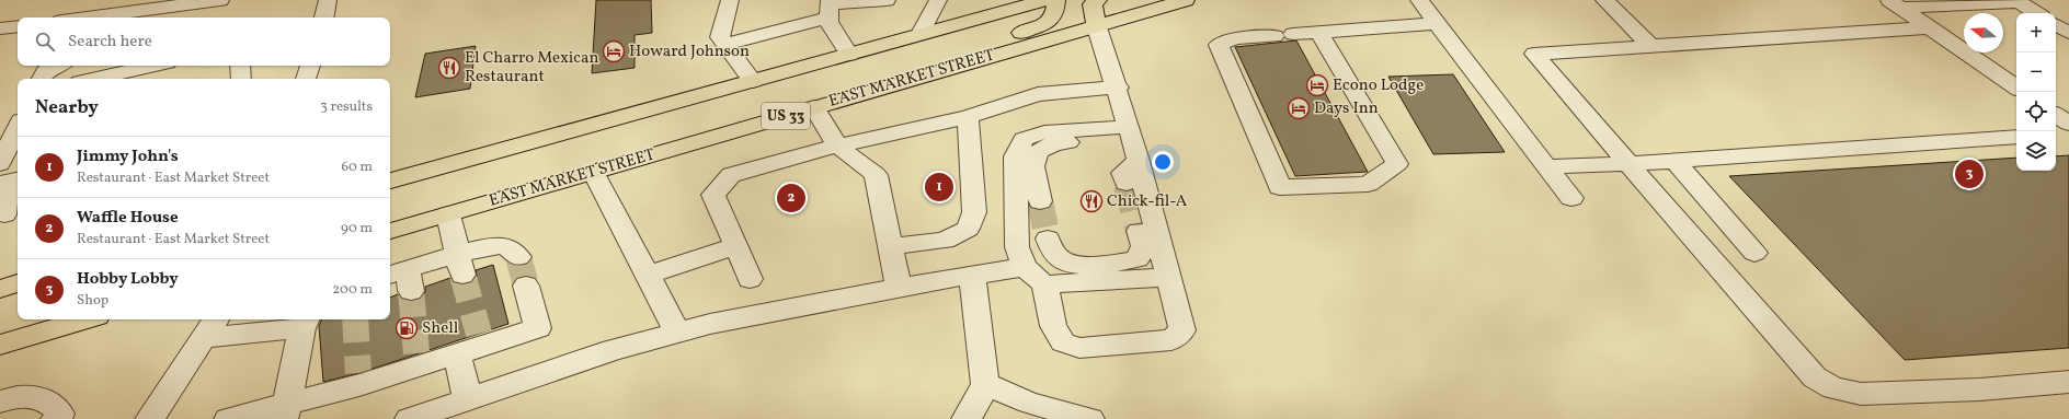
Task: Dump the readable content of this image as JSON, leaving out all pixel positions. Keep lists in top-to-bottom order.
{
  "streets": {
    "highway": ["EAST MARKET STREET", "US 33"]
  },
  "places": {
    "hotel": ["Howard Johnson", "Econo Lodge", "Days Inn"],
    "restaurant": ["El Charro Mexican Restaurant", "Chick-fil-A"],
    "fuel station": ["Shell"]
  },
  "north": "left",
  "page": {
    "map_buttons": ["+", "−"],
    "search": "Search here",
    "heading": ["Nearby", "3 results"],
    "list": [
      {
        "mark": "1",
        "name": "Jimmy John's",
        "note": "Restaurant · East Market Street",
        "value": "60 m"
      },
      {
        "mark": "2",
        "name": "Waffle House",
        "note": "Restaurant · East Market Street",
        "value": "90 m"
      },
      {
        "mark": "3",
        "name": "Hobby Lobby",
        "note": "Shop",
        "value": "200 m"
      }
    ],
    "pins": ["3", "1", "2"]
  }
}
